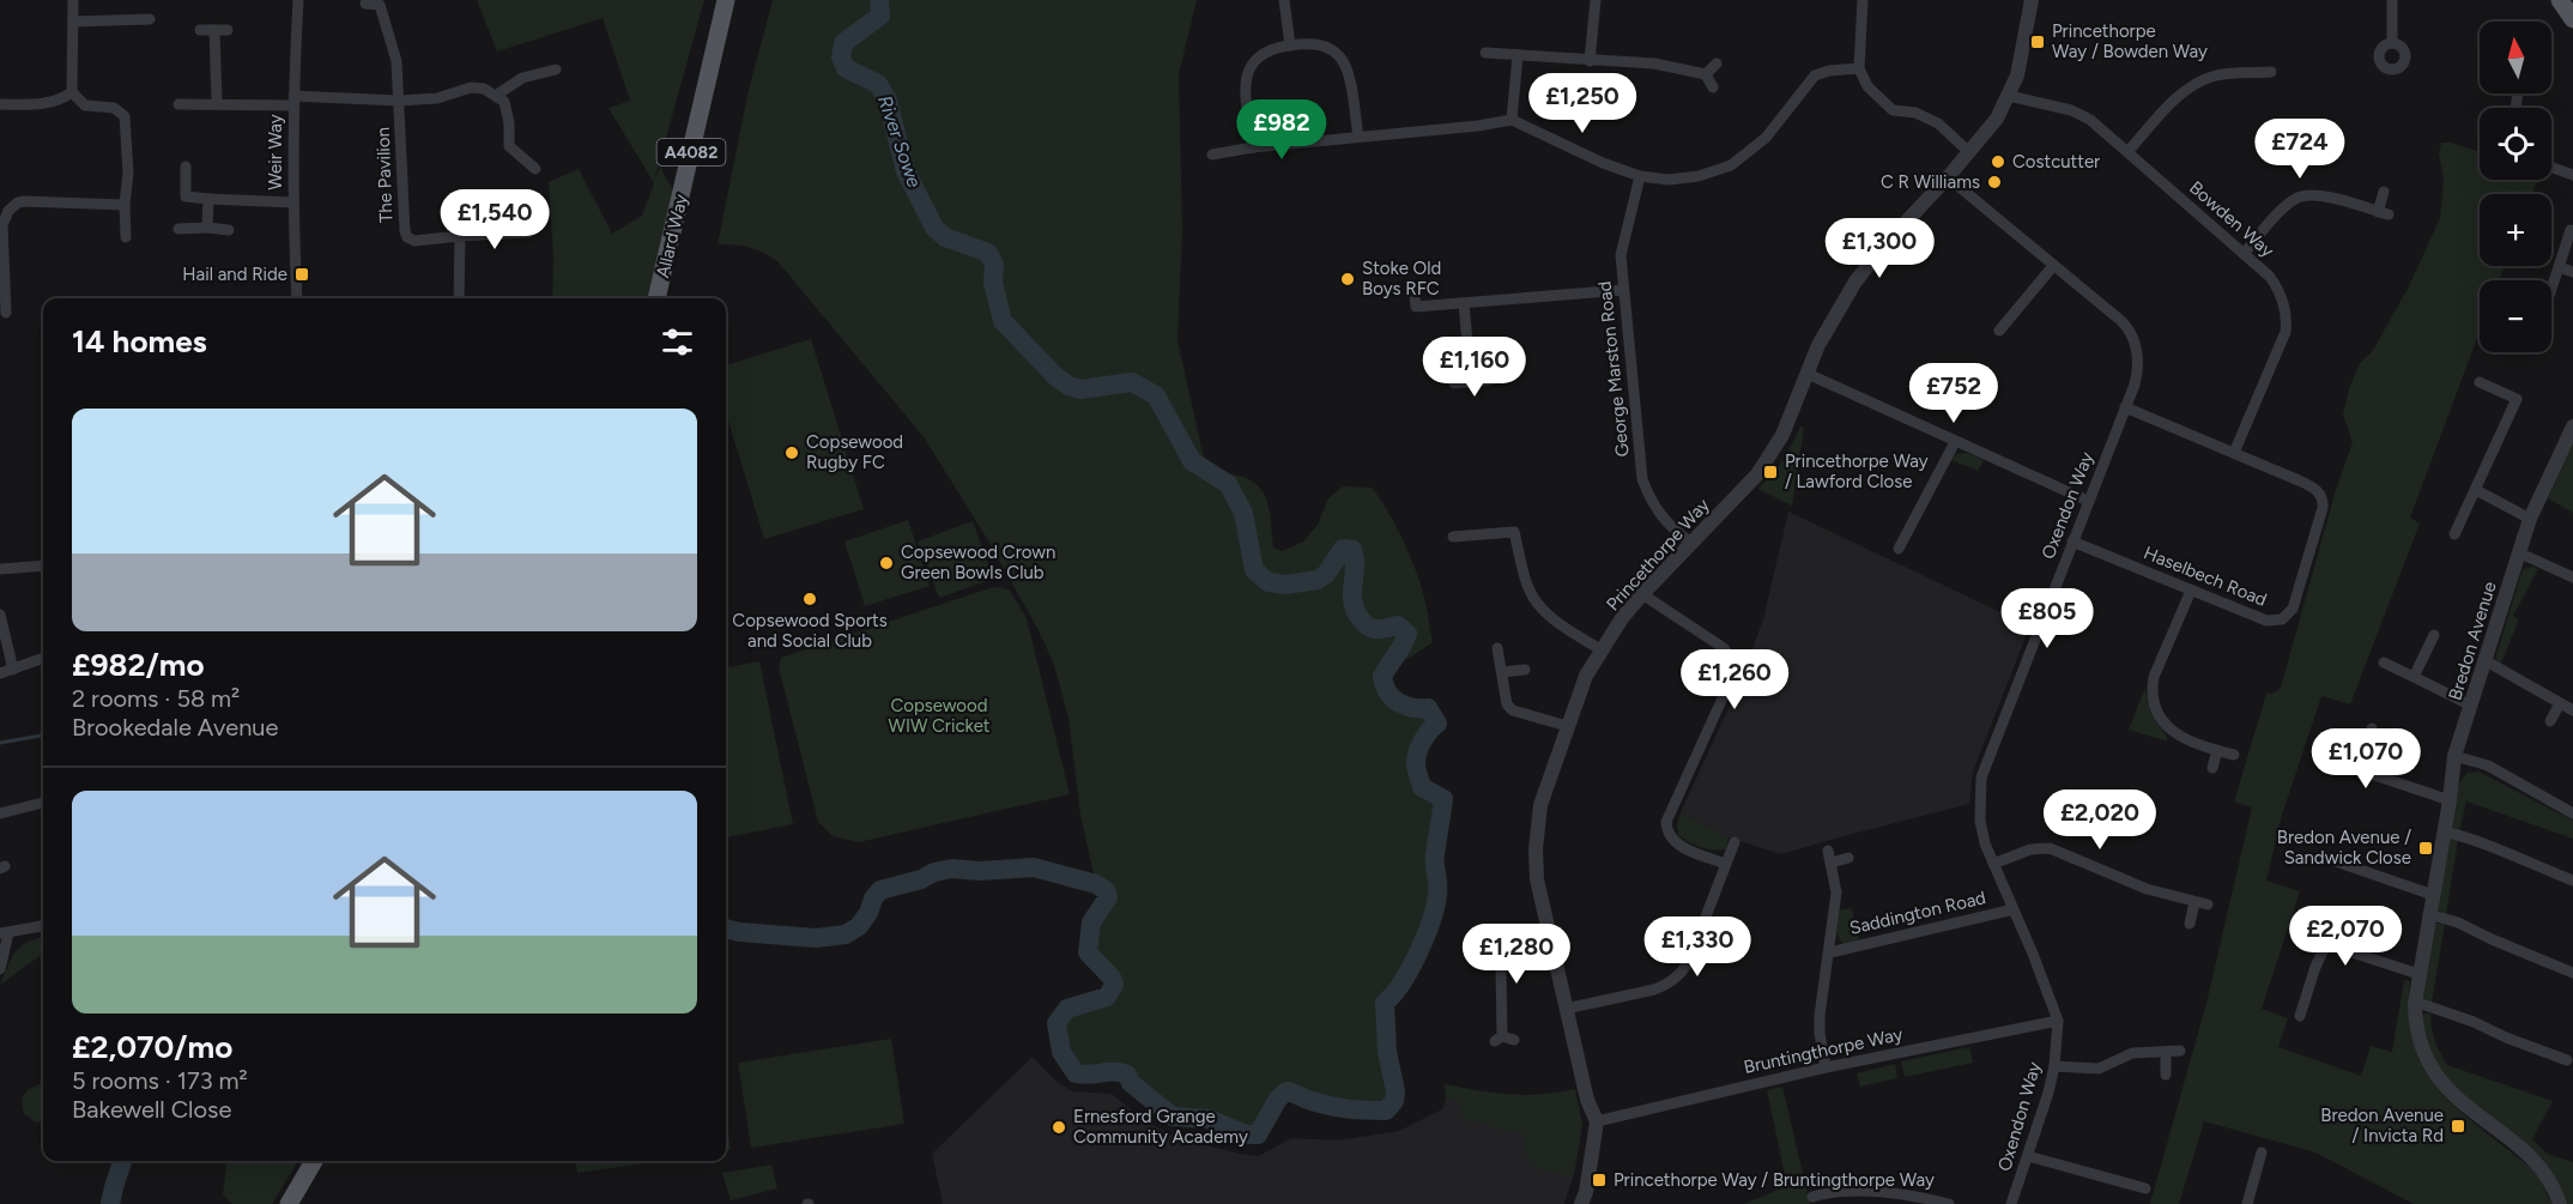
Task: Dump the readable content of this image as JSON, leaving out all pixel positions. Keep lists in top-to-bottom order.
{
  "streets": {
    "main road": ["A4082", "Allard Way"],
    "street": [
      "Weir Way",
      "The Pavilion",
      "Bowden Way",
      "George Marston Road",
      "Oxendon Way",
      "Princethorpe Way",
      "Haselbech Road",
      "Bredon Avenue",
      "Saddington Road",
      "Bruntingthorpe Way"
    ]
  },
  "crossings": [
    ["Bowden Way", "Princethorpe Way"],
    ["Bowden Way", "Haselbech Road"],
    ["George Marston Road", "Princethorpe Way"],
    ["Oxendon Way", "Princethorpe Way"],
    ["Oxendon Way", "Haselbech Road"],
    ["Oxendon Way", "Saddington Road"],
    ["Oxendon Way", "Bruntingthorpe Way"],
    ["Princethorpe Way", "Bruntingthorpe Way"]
  ],
  "water": ["River Sowe"],
  "parks": ["Copsewood WIW Cricket"],
  "places": {
    "transit": [
      "Princethorpe Way / Bowden Way",
      "Hail and Ride",
      "Princethorpe Way / Lawford Close",
      "Bredon Avenue / Sandwick Close",
      "Bredon Avenue / Invicta Rd",
      "Princethorpe Way / Bruntingthorpe Way"
    ],
    "other": [
      "Costcutter",
      "C R Williams",
      "Stoke Old Boys RFC",
      "Copsewood Rugby FC",
      "Copsewood Crown Green Bowls Club",
      "Copsewood Sports and Social Club",
      "Ernesford Grange Community Academy"
    ]
  },
  "north": "top",
  "page": {
    "map_buttons": ["+", "−"],
    "price": [
      "£1,250",
      "£982",
      "£724",
      "£1,540",
      "£1,300",
      "£1,160",
      "£752",
      "£805",
      "£1,260",
      "£1,070",
      "£2,020",
      "£2,070",
      "£1,330",
      "£1,280"
    ],
    "heading": "14 homes",
    "list": [
      {
        "name": "£982/mo",
        "note": "2 rooms · 58 m² · Brookedale Avenue"
      },
      {
        "name": "£2,070/mo",
        "note": "5 rooms · 173 m² · Bakewell Close"
      }
    ]
  }
}
